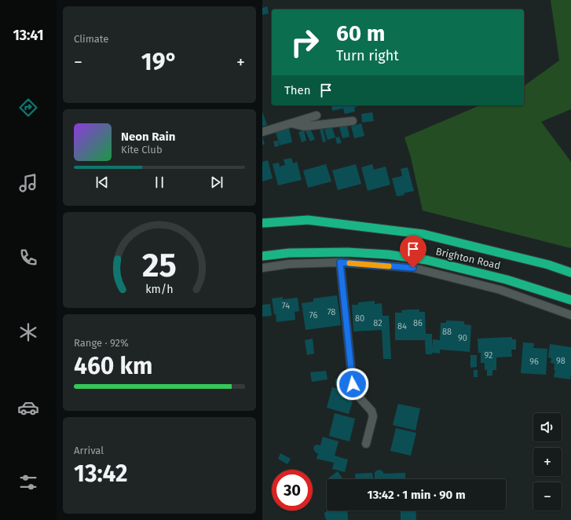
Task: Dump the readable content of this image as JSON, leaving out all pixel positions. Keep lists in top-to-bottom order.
{
  "streets": {
    "highway": ["Brighton Road"]
  },
  "house_numbers": [
    "74",
    "78",
    "76",
    "80",
    "82",
    "86",
    "84",
    "88",
    "90",
    "92",
    "98",
    "96"
  ],
  "page": {
    "tabs": "13:41",
    "tile": [
      "Climate",
      ["Range · 92%", "460 km"],
      ["Arrival", "13:42"]
    ],
    "turn": ["60 m", "Turn right"],
    "heat": ["−", "19°", "+"],
    "then": "Then",
    "song": ["Neon Rain", "Kite Club"],
    "map_buttons": ["+", "−"],
    "limit": "30",
    "trip": "13:42 · 1 min · 90 m",
    "gauge": ["25", "km/h"]
  }
}
